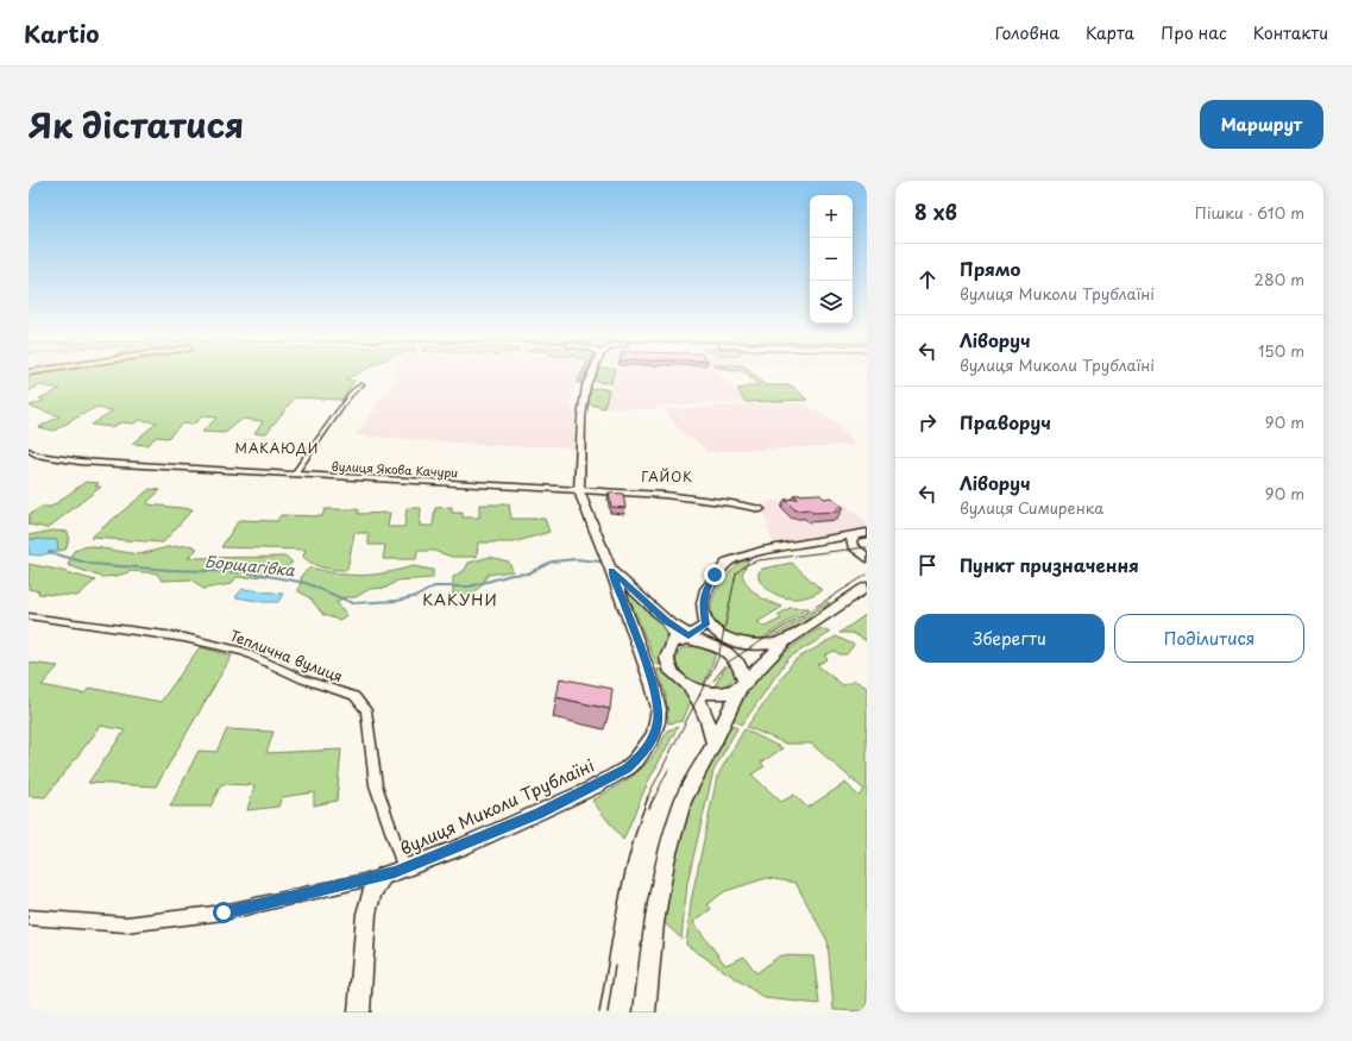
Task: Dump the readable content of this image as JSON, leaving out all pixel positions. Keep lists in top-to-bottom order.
{
  "streets": {
    "main road": ["вулиця Миколи Трублаїні"],
    "street": ["вулиця Якова Качури", "Теплична вулиця"]
  },
  "crossings": [
    ["вулиця Якова Качури", "вулиця Миколи Трублаїні"],
    ["Теплична вулиця", "вулиця Миколи Трублаїні"]
  ],
  "districts": ["МАКАЮДИ", "ГАЙОК", "КАКУНИ"],
  "water": ["Борщагівка"],
  "page": {
    "header": "Kartio",
    "nav": [
      "Головна",
      "Карта",
      "Про нас",
      "Контакти"
    ],
    "title": "Як дістатися",
    "buttons": [
      "Маршрут",
      ["Зберегти", "Поділитися"]
    ],
    "heading": ["8 хв", "Пішки · 610 m"],
    "map_buttons": ["+", "−"],
    "list": [
      ["Прямо", "вулиця Миколи Трублаїні", "280 m"],
      ["Ліворуч", "вулиця Миколи Трублаїні", "150 m"],
      ["Праворуч", "90 m"],
      ["Ліворуч", "вулиця Симиренка", "90 m"],
      "Пункт призначення"
    ]
  }
}
